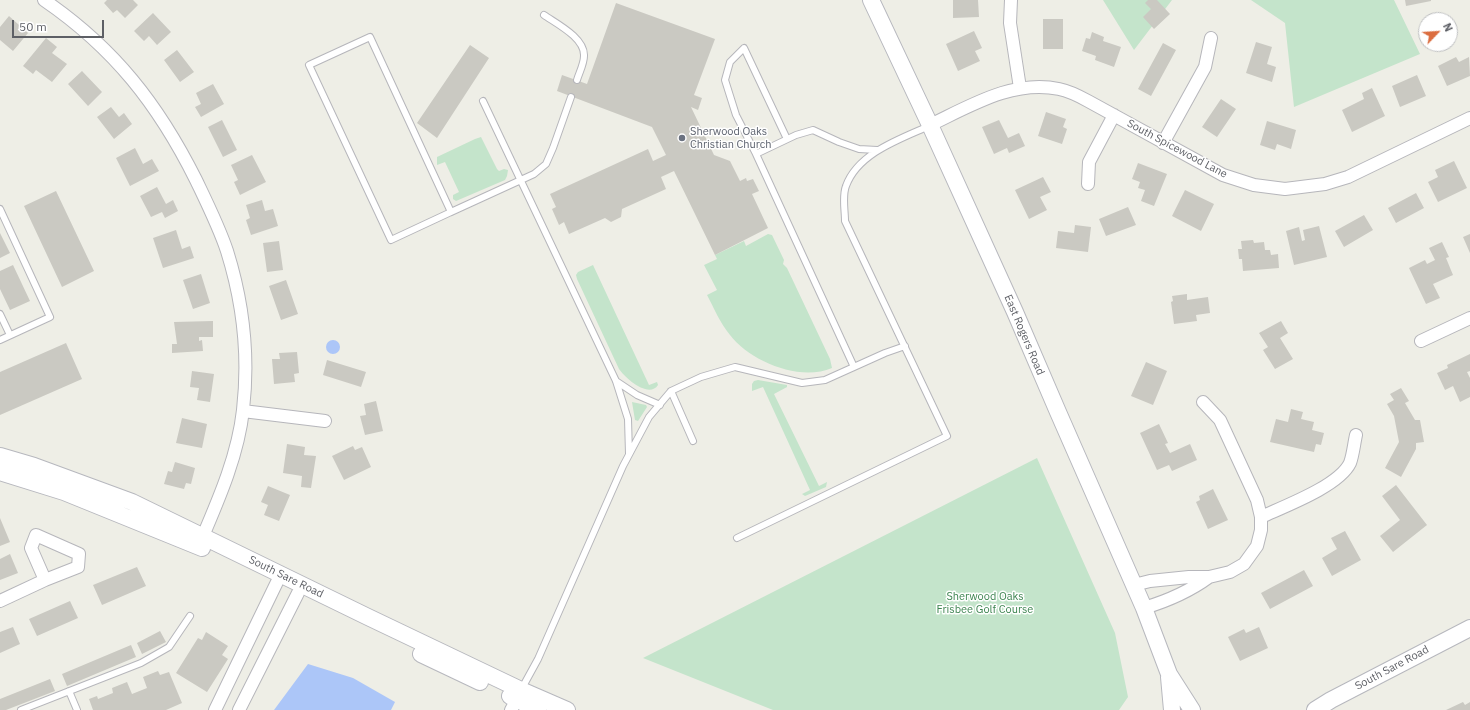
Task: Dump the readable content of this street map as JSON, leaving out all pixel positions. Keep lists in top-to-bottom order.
{
  "streets": {
    "main road": ["East Rogers Road", "South Sare Road"],
    "street": ["South Spicewood Lane"]
  },
  "crossings": [
    ["South Spicewood Lane", "East Rogers Road"]
  ],
  "parks": ["Sherwood Oaks Frisbee Golf Course"],
  "places": ["Sherwood Oaks Christian Church"],
  "scale_bar": "50 m",
  "north": "top right"
}
